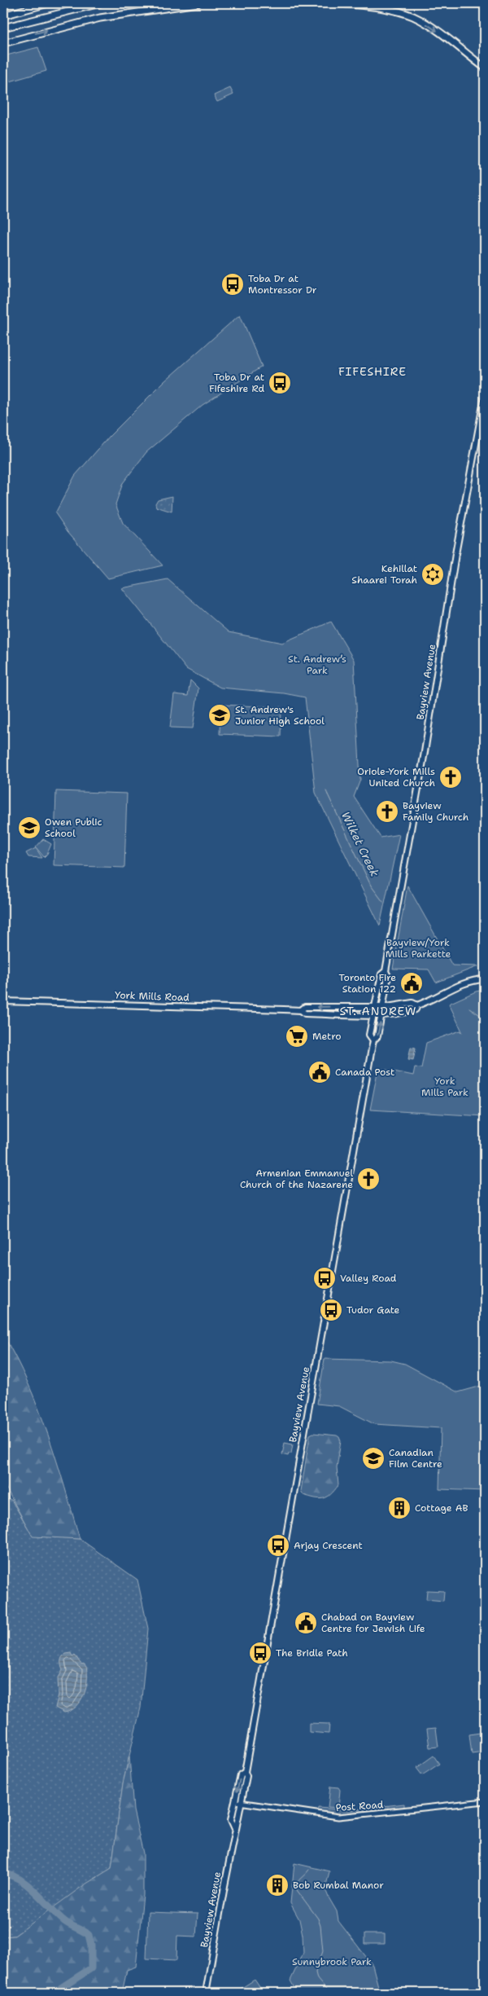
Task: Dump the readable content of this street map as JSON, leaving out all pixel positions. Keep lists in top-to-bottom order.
{
  "streets": {
    "main road": ["Bayview Avenue", "York Mills Road"],
    "street": ["Post Road"]
  },
  "crossings": [
    ["Bayview Avenue", "York Mills Road"],
    ["Bayview Avenue", "Post Road"]
  ],
  "districts": ["FIFESHIRE", "ST. ANDREW"],
  "water": ["Wilket Creek"],
  "parks": [
    "St. Andrew’s Park",
    "Bayview/York Mills Parkette",
    "York Mills Park",
    "Sunnybrook Park"
  ],
  "places": {
    "bus stop": [
      "Toba Dr at Montressor Dr",
      "Toba Dr at Fifeshire Rd",
      "Valley Road",
      "Tudor Gate",
      "Arjay Crescent",
      "The Bridle Path"
    ],
    "synagogue": ["Kehillat Shaarei Torah"],
    "school or university": ["St. Andrew's Junior High School", "Owen Public School", "Canadian Film Centre"],
    "church": ["Oriole-York Mills United Church", "Bayview Family Church", "Armenian Emmanuel Church of the Nazarene"],
    "public building": ["Toronto Fire Station 122", "Canada Post", "Chabad on Bayview Centre for Jewish Life"],
    "supermarket": ["Metro"],
    "building": ["Cottage AB", "Bob Rumbal Manor"]
  }
}
